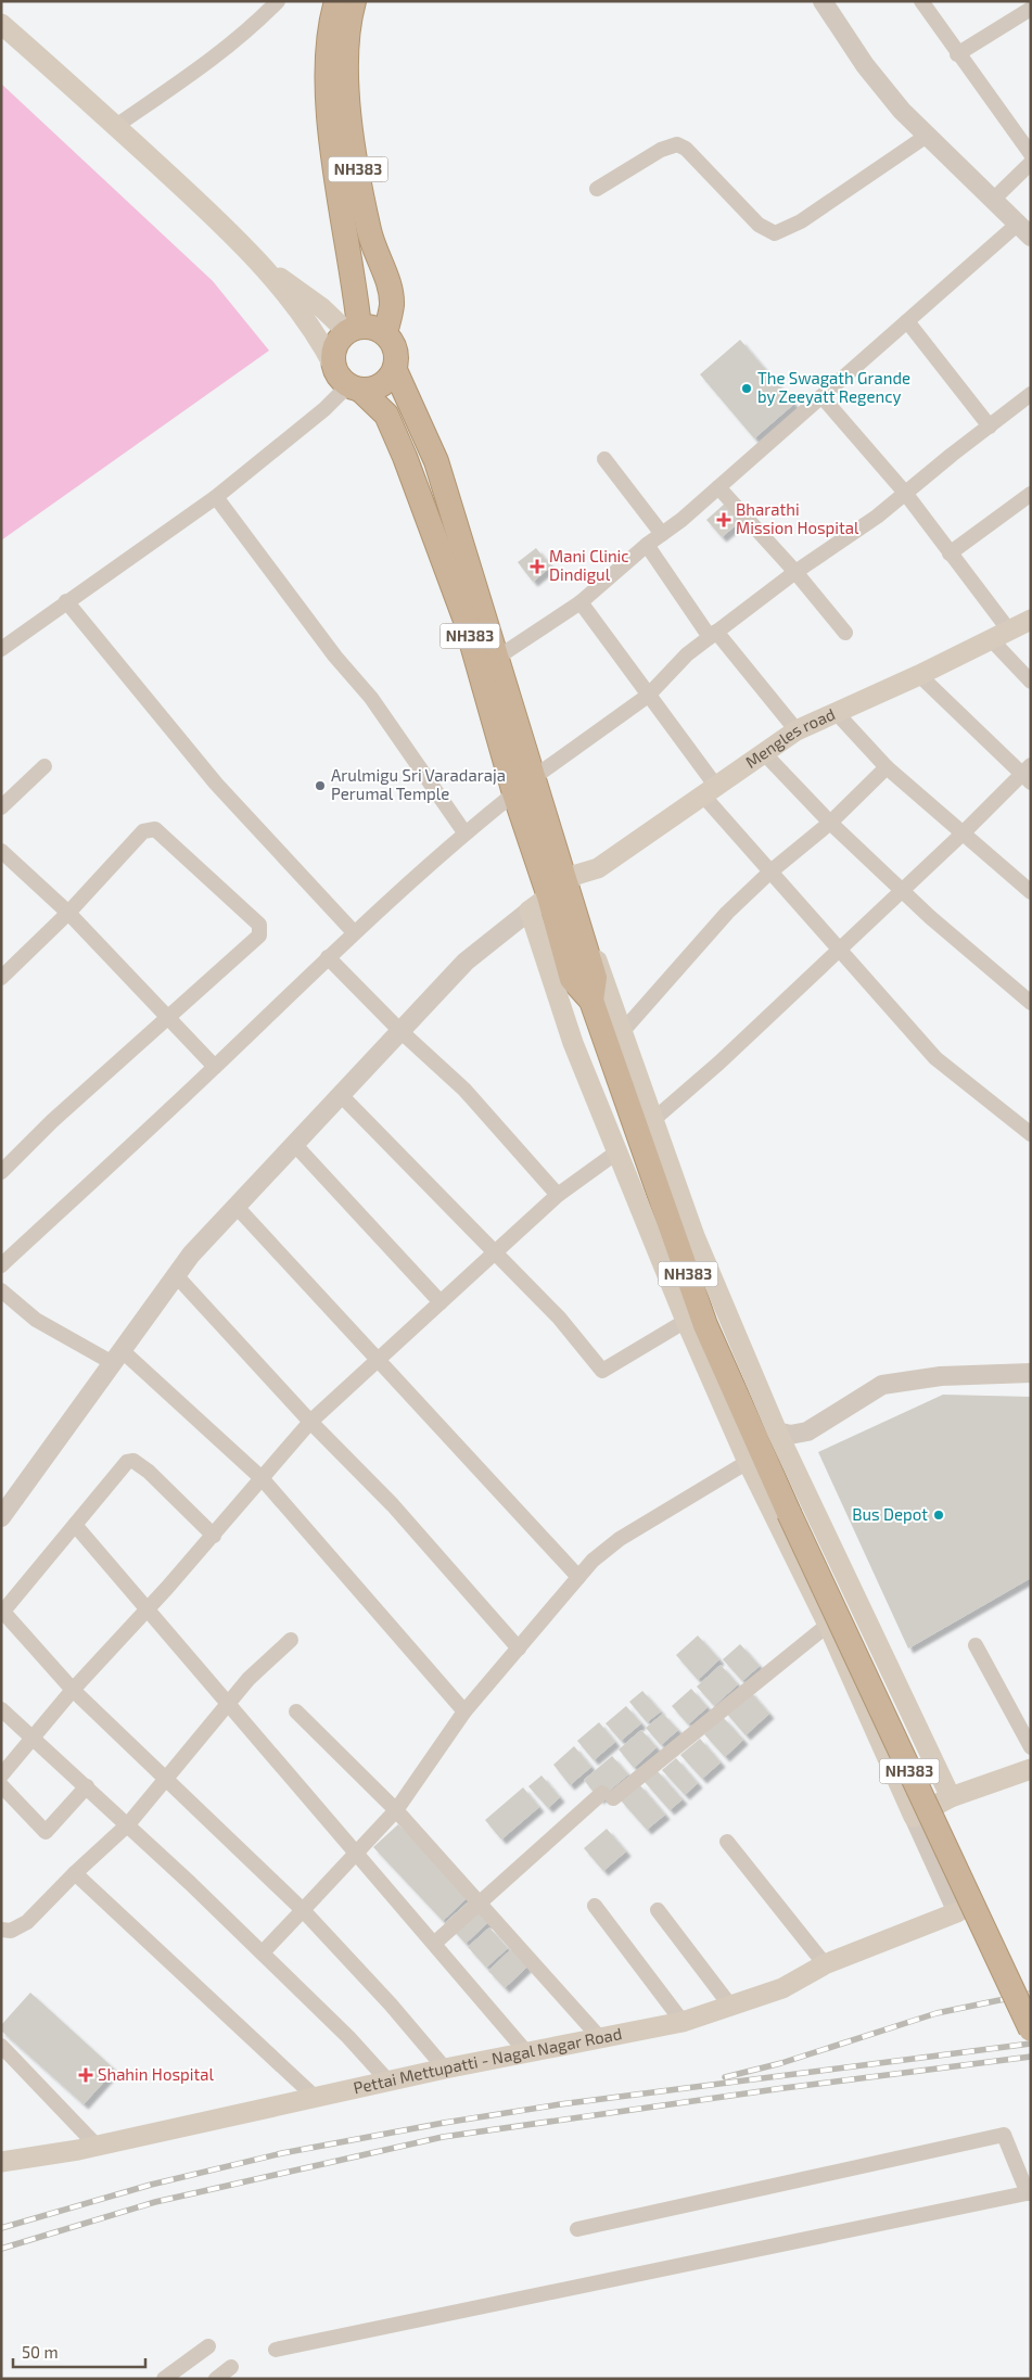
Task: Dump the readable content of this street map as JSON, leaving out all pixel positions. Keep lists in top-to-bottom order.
{
  "streets": {
    "highway": ["NH383"],
    "main road": ["Mengles road", "Pettai Mettupatti - Nagal Nagar Road"]
  },
  "crossings": [
    ["NH383", "Mengles road"]
  ],
  "places": {
    "other": ["The Swagath Grande by Zeeyatt Regency", "Arulmigu Sri Varadaraja Perumal Temple", "Bus Depot"],
    "health": ["Bharathi Mission Hospital", "Mani Clinic Dindigul", "Shahin Hospital"]
  },
  "scale_bar": "50 m"
}
